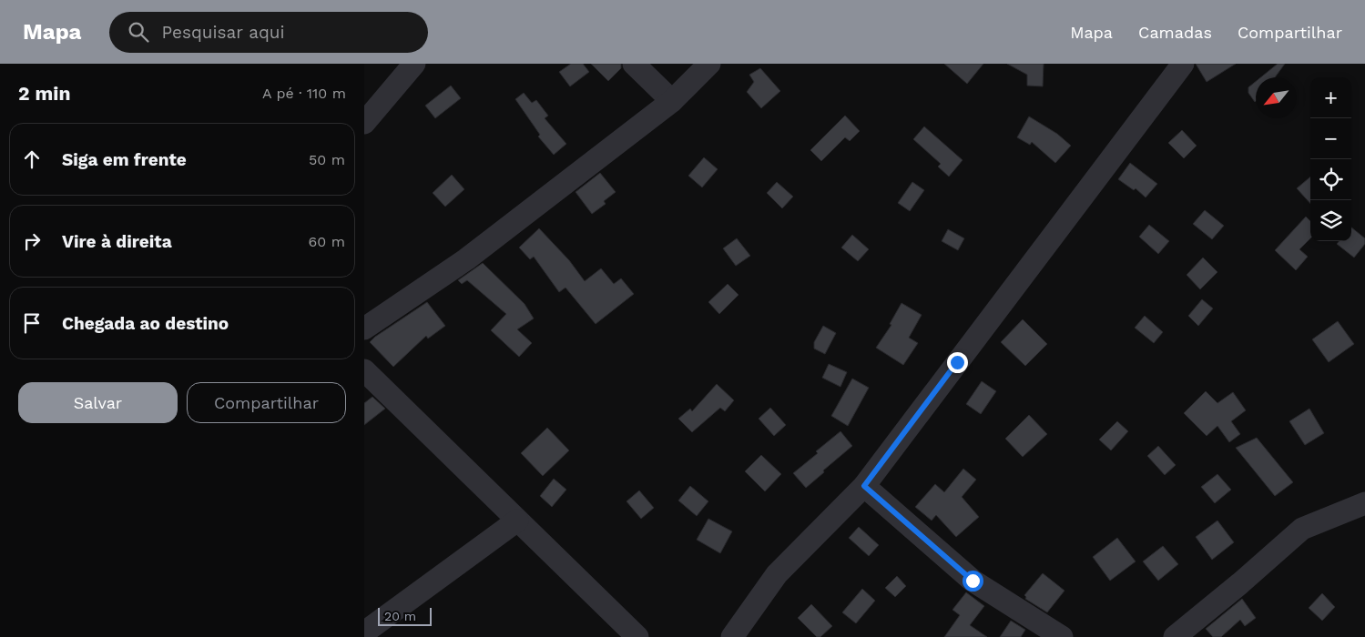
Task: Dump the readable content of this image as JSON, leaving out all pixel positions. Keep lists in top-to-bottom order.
{
  "scale_bar": "20 m",
  "north": "bottom left",
  "page": {
    "header": "Mapa",
    "search": "Pesquisar aqui",
    "nav": ["Mapa", "Camadas", "Compartilhar"],
    "heading": ["2 min", "A pé · 110 m"],
    "map_buttons": ["+", "−"],
    "list": [
      ["Siga em frente", "50 m"],
      ["Vire à direita", "60 m"],
      "Chegada ao destino"
    ],
    "buttons": ["Salvar", "Compartilhar"],
    "scale": "20 m"
  }
}
